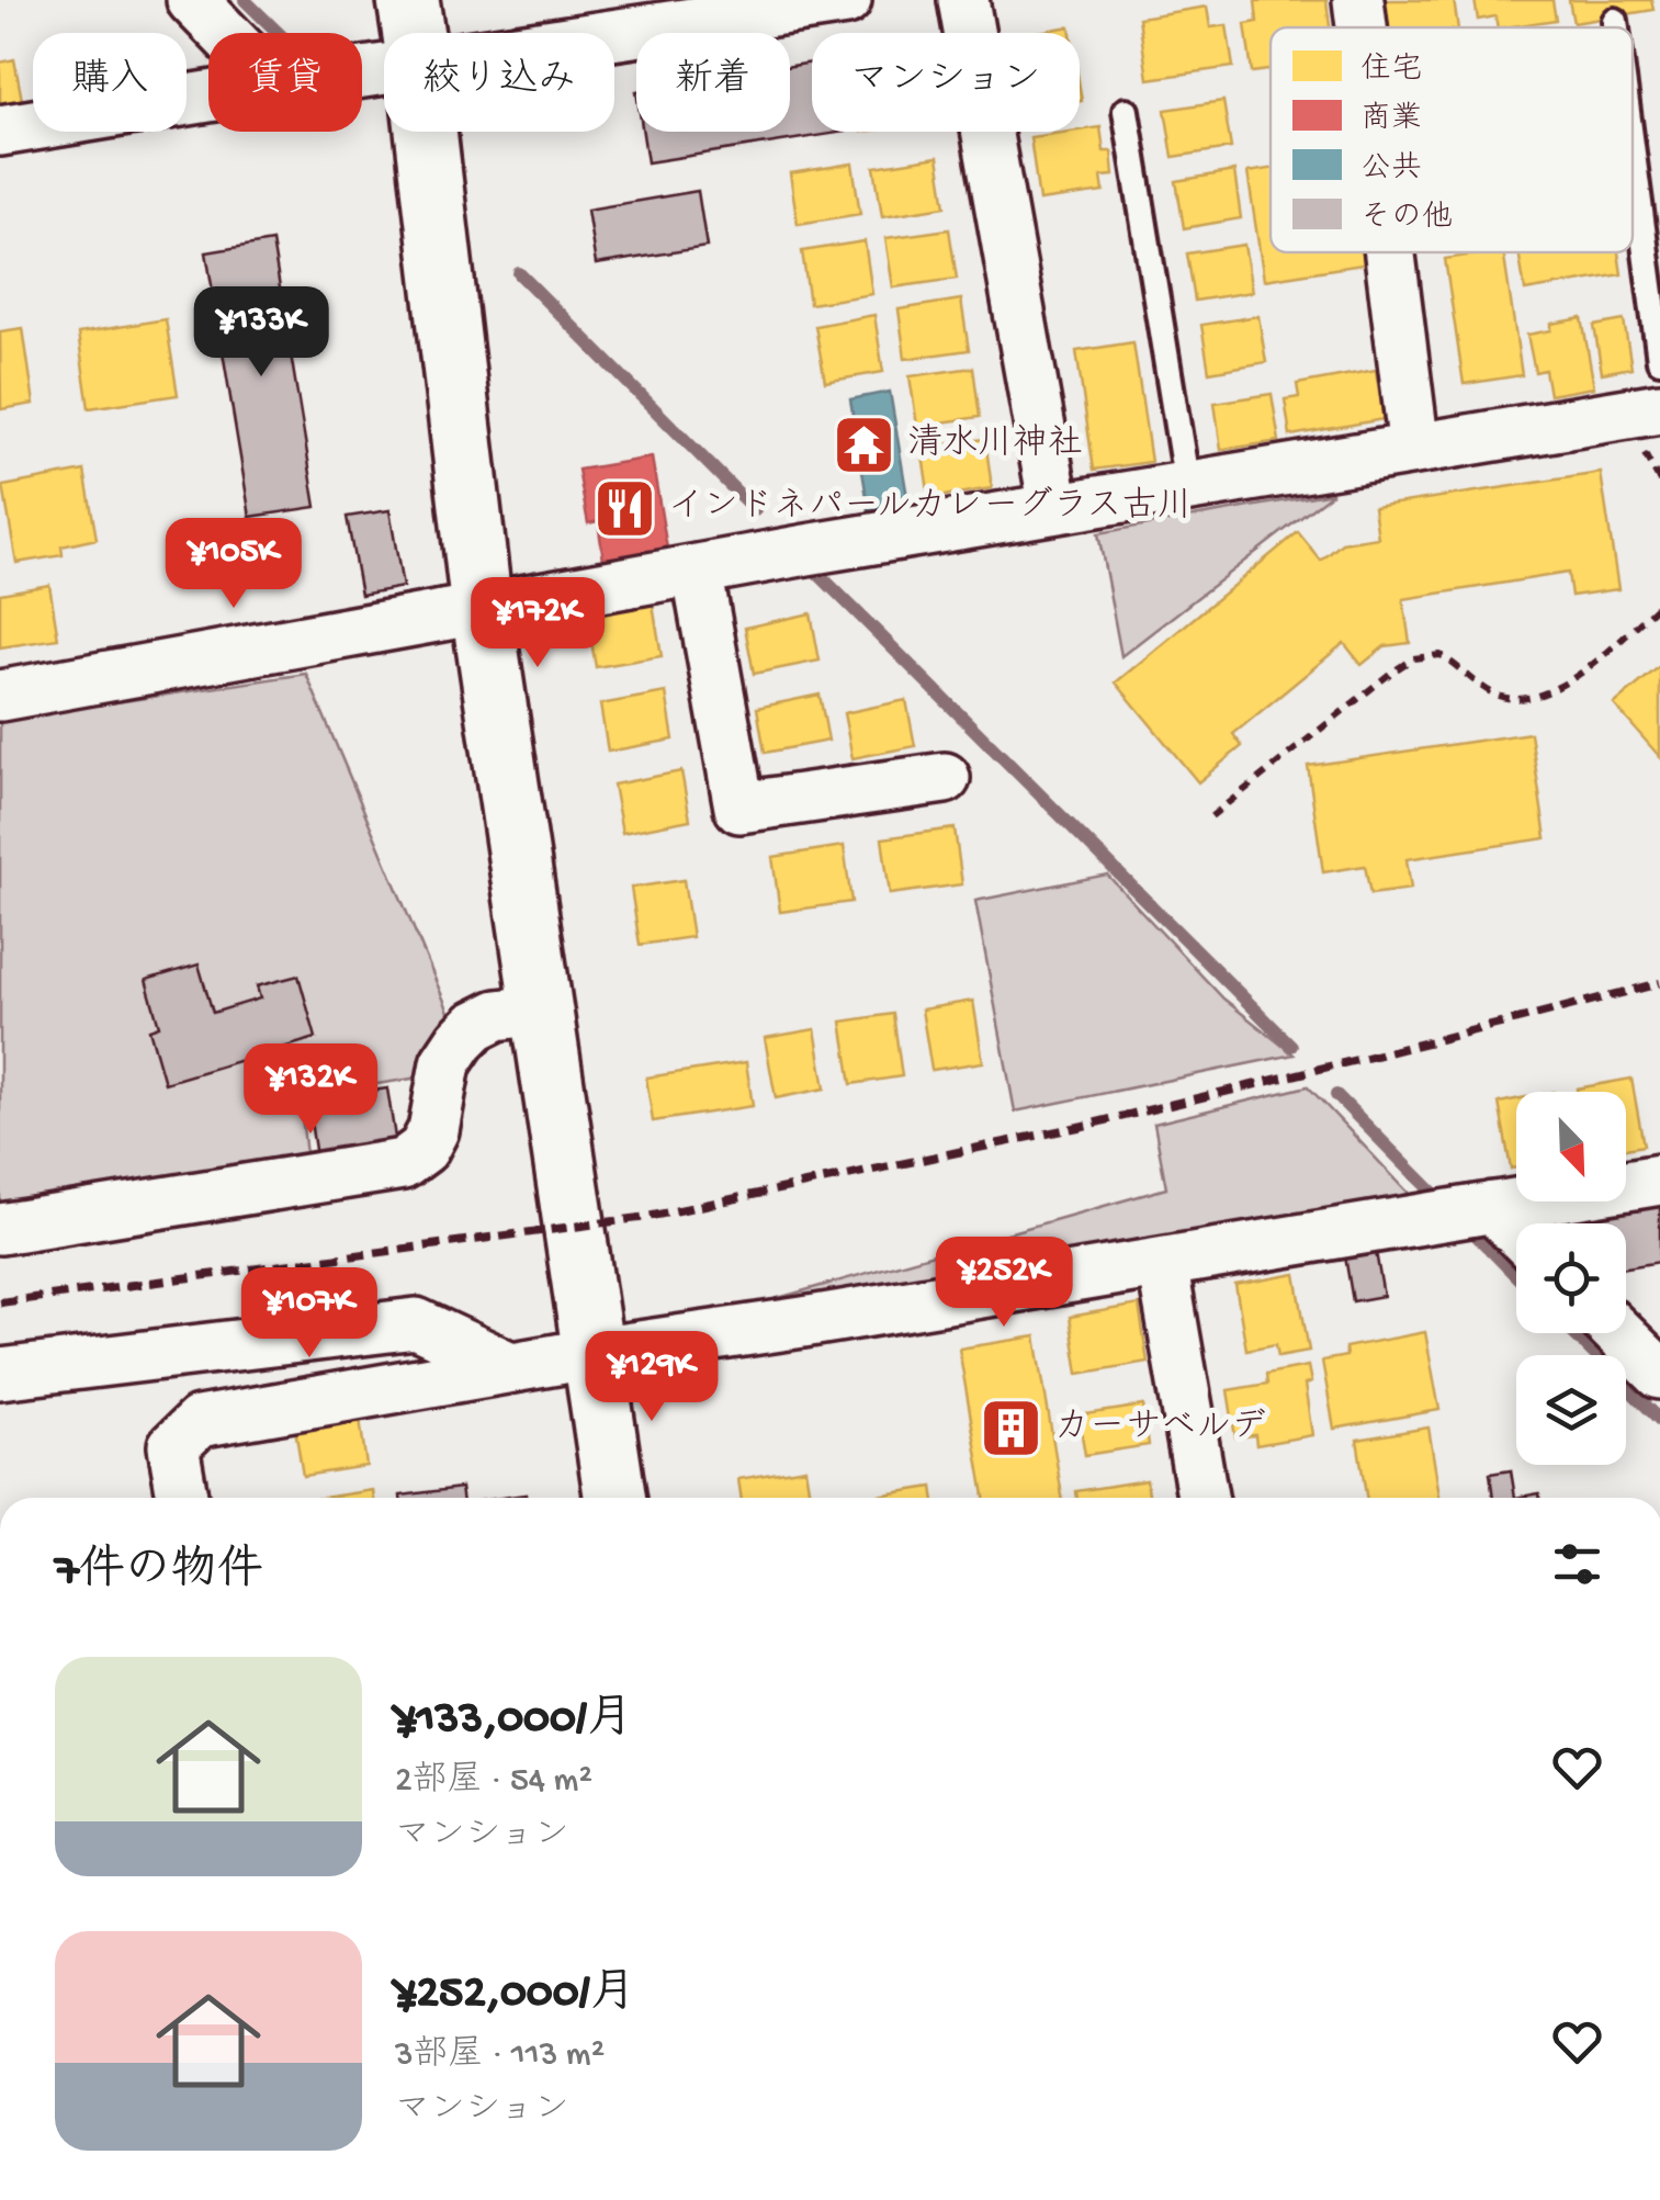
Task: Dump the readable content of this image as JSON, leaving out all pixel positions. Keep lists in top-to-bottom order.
{
  "places": {
    "temple": ["清水川神社"],
    "restaurant": ["インドネパールカレーグラス古川"],
    "building": ["カーサベルデ"]
  },
  "legend": [
    "住宅",
    "商業",
    "公共",
    "その他"
  ],
  "north": "bottom right",
  "page": {
    "chip": [
      "購入",
      "賃貸",
      "絞り込み",
      "新着",
      "マンション"
    ],
    "price": [
      "¥133K",
      "¥105K",
      "¥172K",
      "¥132K",
      "¥252K",
      "¥107K",
      "¥129K"
    ],
    "heading": "7件の物件",
    "list": [
      {
        "name": "¥133,000/月",
        "note": "2部屋 · 54 m² · マンション"
      },
      {
        "name": "¥252,000/月",
        "note": "3部屋 · 113 m² · マンション"
      }
    ]
  }
}
